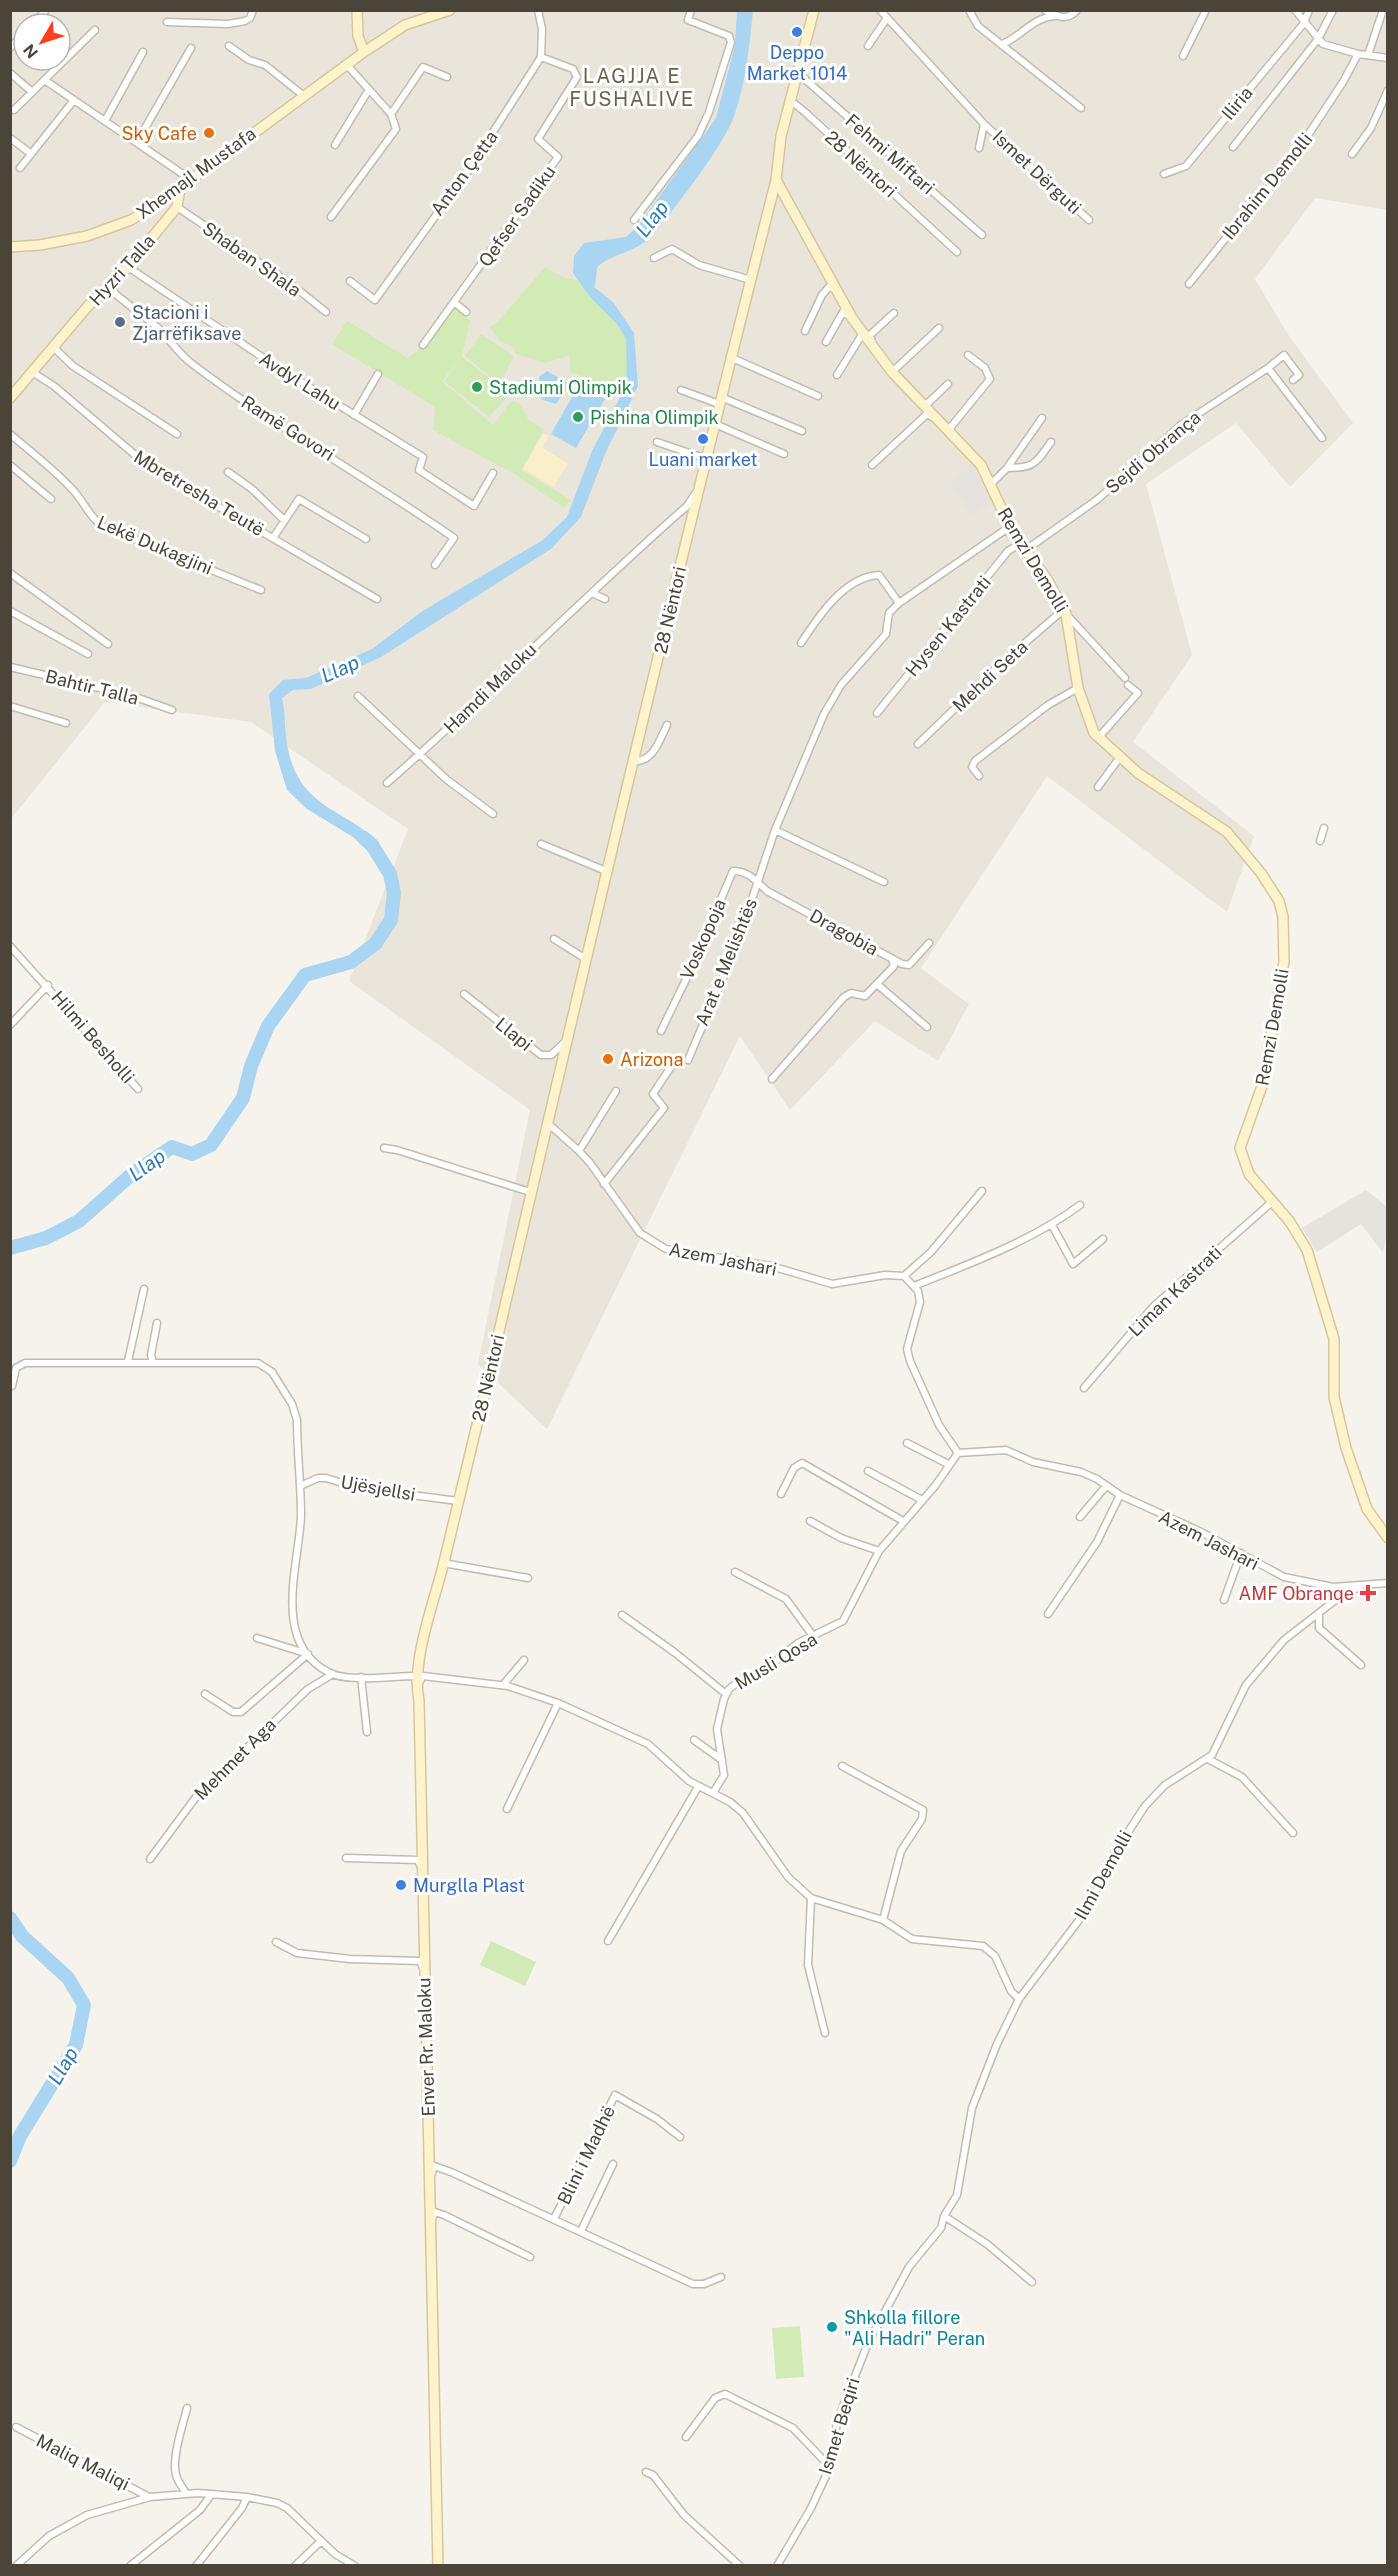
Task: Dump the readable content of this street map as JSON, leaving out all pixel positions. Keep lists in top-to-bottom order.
{
  "streets": {
    "main road": [
      "28 Nëntori",
      "Xhemajl Mustafa",
      "Hyzri Talla",
      "Remzi Demolli",
      "Enver Rr. Maloku"
    ],
    "street": [
      "Iliria",
      "Fehmi Miftari",
      "Ismet Dërguti",
      "Anton Çetta",
      "Ibrahim Demolli",
      "Qefser Sadiku",
      "Shaban Shala",
      "Avdyl Lahu",
      "Ramë Govori",
      "Sejdi Obrança",
      "Mbretresha Teutë",
      "Lekë Dukagjini",
      "Hysen Kastrati",
      "Mehdi Seta",
      "Bahtir Talla",
      "Hamdi Maloku",
      "Dragobia",
      "Voskopoja",
      "Arat e Melishtës",
      "Llapi",
      "Hilmi Besholli",
      "Azem Jashari",
      "Liman Kastrati",
      "Ujësjellsi",
      "Musli Qosa",
      "Mehmet Aga",
      "Ilmi Demolli",
      "Blini i Madhë",
      "Ismet Beqiri",
      "Maliq Maliqi"
    ]
  },
  "crossings": [
    ["Fehmi Miftari", "28 Nëntori"],
    ["28 Nëntori", "Remzi Demolli"],
    ["28 Nëntori", "Hamdi Maloku"],
    ["28 Nëntori", "Llapi"],
    ["28 Nëntori", "Azem Jashari"],
    ["28 Nëntori", "Ujësjellsi"],
    ["28 Nëntori", "Enver Rr. Maloku"],
    ["Anton Çetta", "Qefser Sadiku"],
    ["Shaban Shala", "Hyzri Talla"],
    ["Hyzri Talla", "Avdyl Lahu"],
    ["Hyzri Talla", "Ramë Govori"],
    ["Hyzri Talla", "Mbretresha Teutë"],
    ["Sejdi Obrança", "Remzi Demolli"],
    ["Sejdi Obrança", "Hysen Kastrati"],
    ["Remzi Demolli", "Hysen Kastrati"],
    ["Remzi Demolli", "Mehdi Seta"],
    ["Remzi Demolli", "Arat e Melishtës"],
    ["Remzi Demolli", "Liman Kastrati"],
    ["Dragobia", "Voskopoja"],
    ["Dragobia", "Arat e Melishtës"],
    ["Voskopoja", "Arat e Melishtës"],
    ["Azem Jashari", "Musli Qosa"],
    ["Azem Jashari", "Ilmi Demolli"],
    ["Ilmi Demolli", "Ismet Beqiri"]
  ],
  "districts": ["LAGJJA E FUSHALIVE"],
  "water": ["Llap"],
  "places": {
    "other": [
      "Deppo Market 1014",
      "Sky Cafe",
      "Stacioni i Zjarrëfiksave",
      "Stadiumi Olimpik",
      "Pishina Olimpik",
      "Luani market",
      "Arizona",
      "Murglla Plast",
      "Shkolla fillore \"Ali Hadri\" Peran"
    ],
    "health": ["AMF Obranqe"]
  },
  "north": "bottom left"
}
